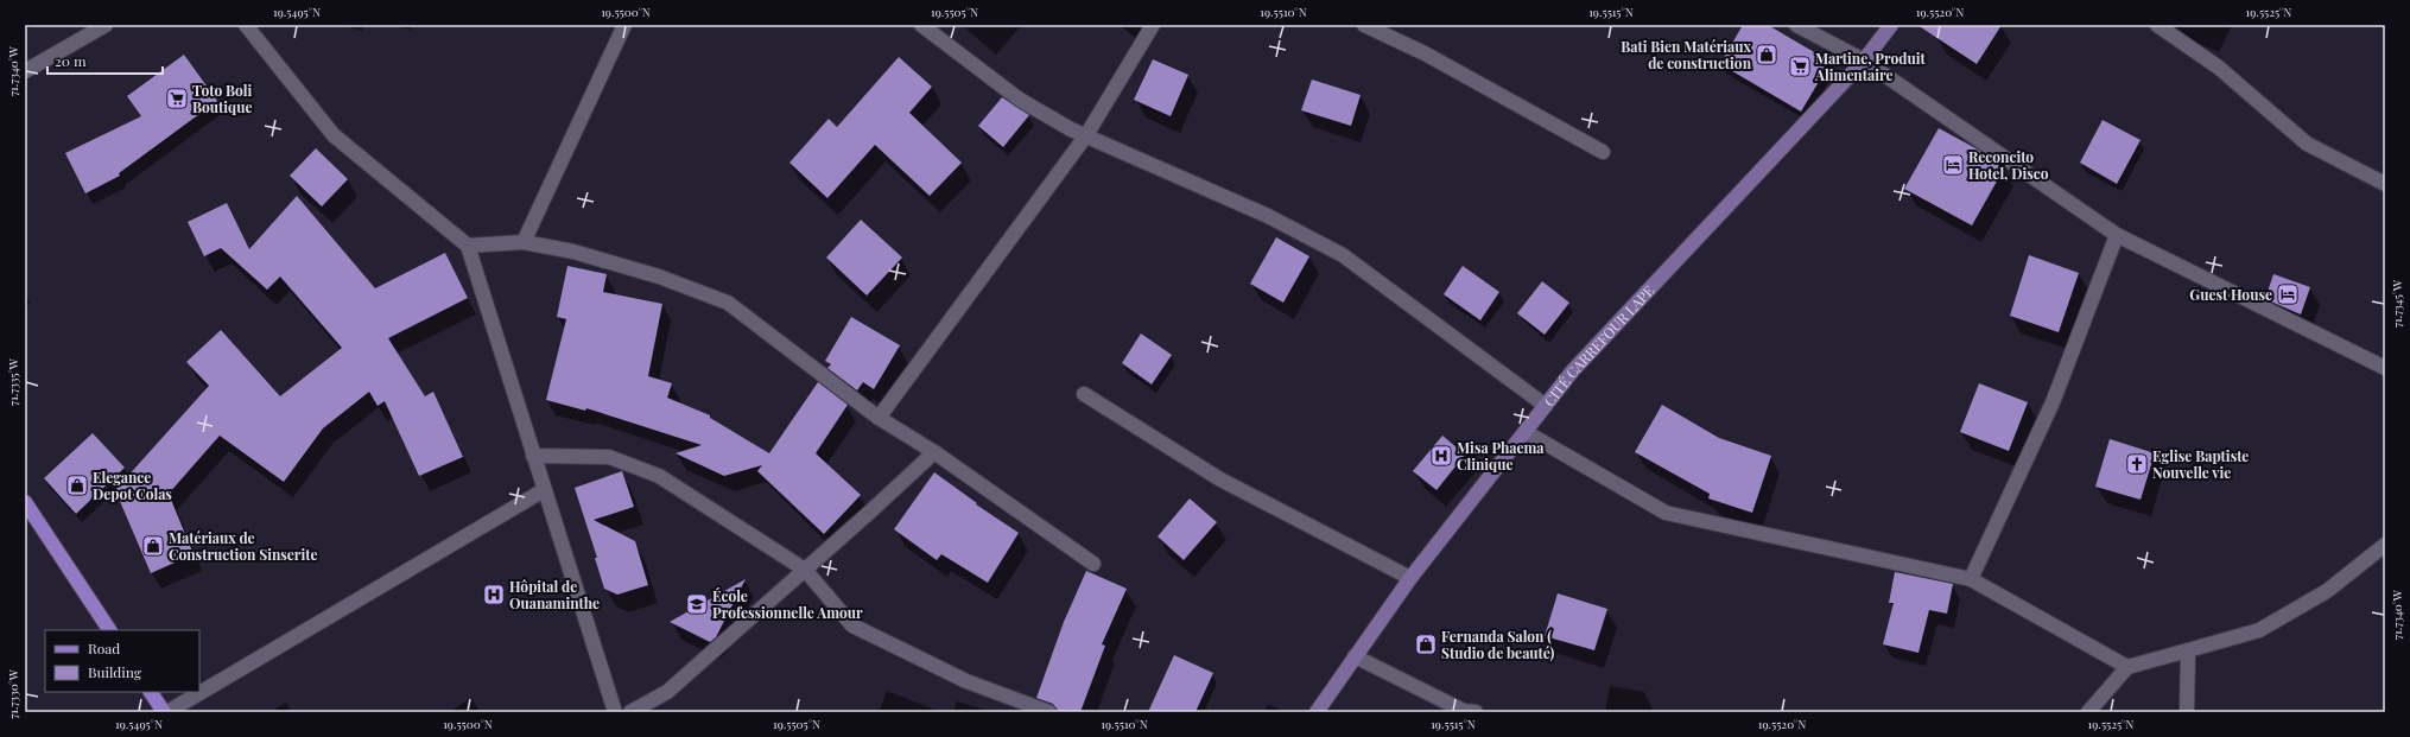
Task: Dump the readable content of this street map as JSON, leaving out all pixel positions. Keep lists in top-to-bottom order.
{
  "streets": {
    "street": ["CITÉ CARREFOUR LAPE"]
  },
  "places": {
    "shop": [
      "Bati Bien Matériaux de construction",
      "Elegance Depot Colas",
      "Matériaux de Construction Sinserite",
      "Fernanda Salon ( Studio de beauté)"
    ],
    "supermarket": ["Martine, Produit Alimentaire", "Toto Boli Boutique"],
    "hotel": ["Reconcito Hotel, Disco", "Guest House"],
    "hospital": ["Misa Phaema Clinique", "Hôpital de Ouanaminthe"],
    "church": ["Eglise Baptiste Nouvelle vie"],
    "school or university": ["École Professionnelle Amour"]
  },
  "legend": ["Road", "Building"],
  "scale_bar": "20 m",
  "coordinates": [
    "19.5495°N",
    "19.5500°N",
    "19.5505°N",
    "19.5510°N",
    "19.5515°N",
    "19.5520°N",
    "19.5525°N",
    "71.7340°W",
    "71.7345°W",
    "71.7335°W",
    "71.7330°W"
  ]
}
